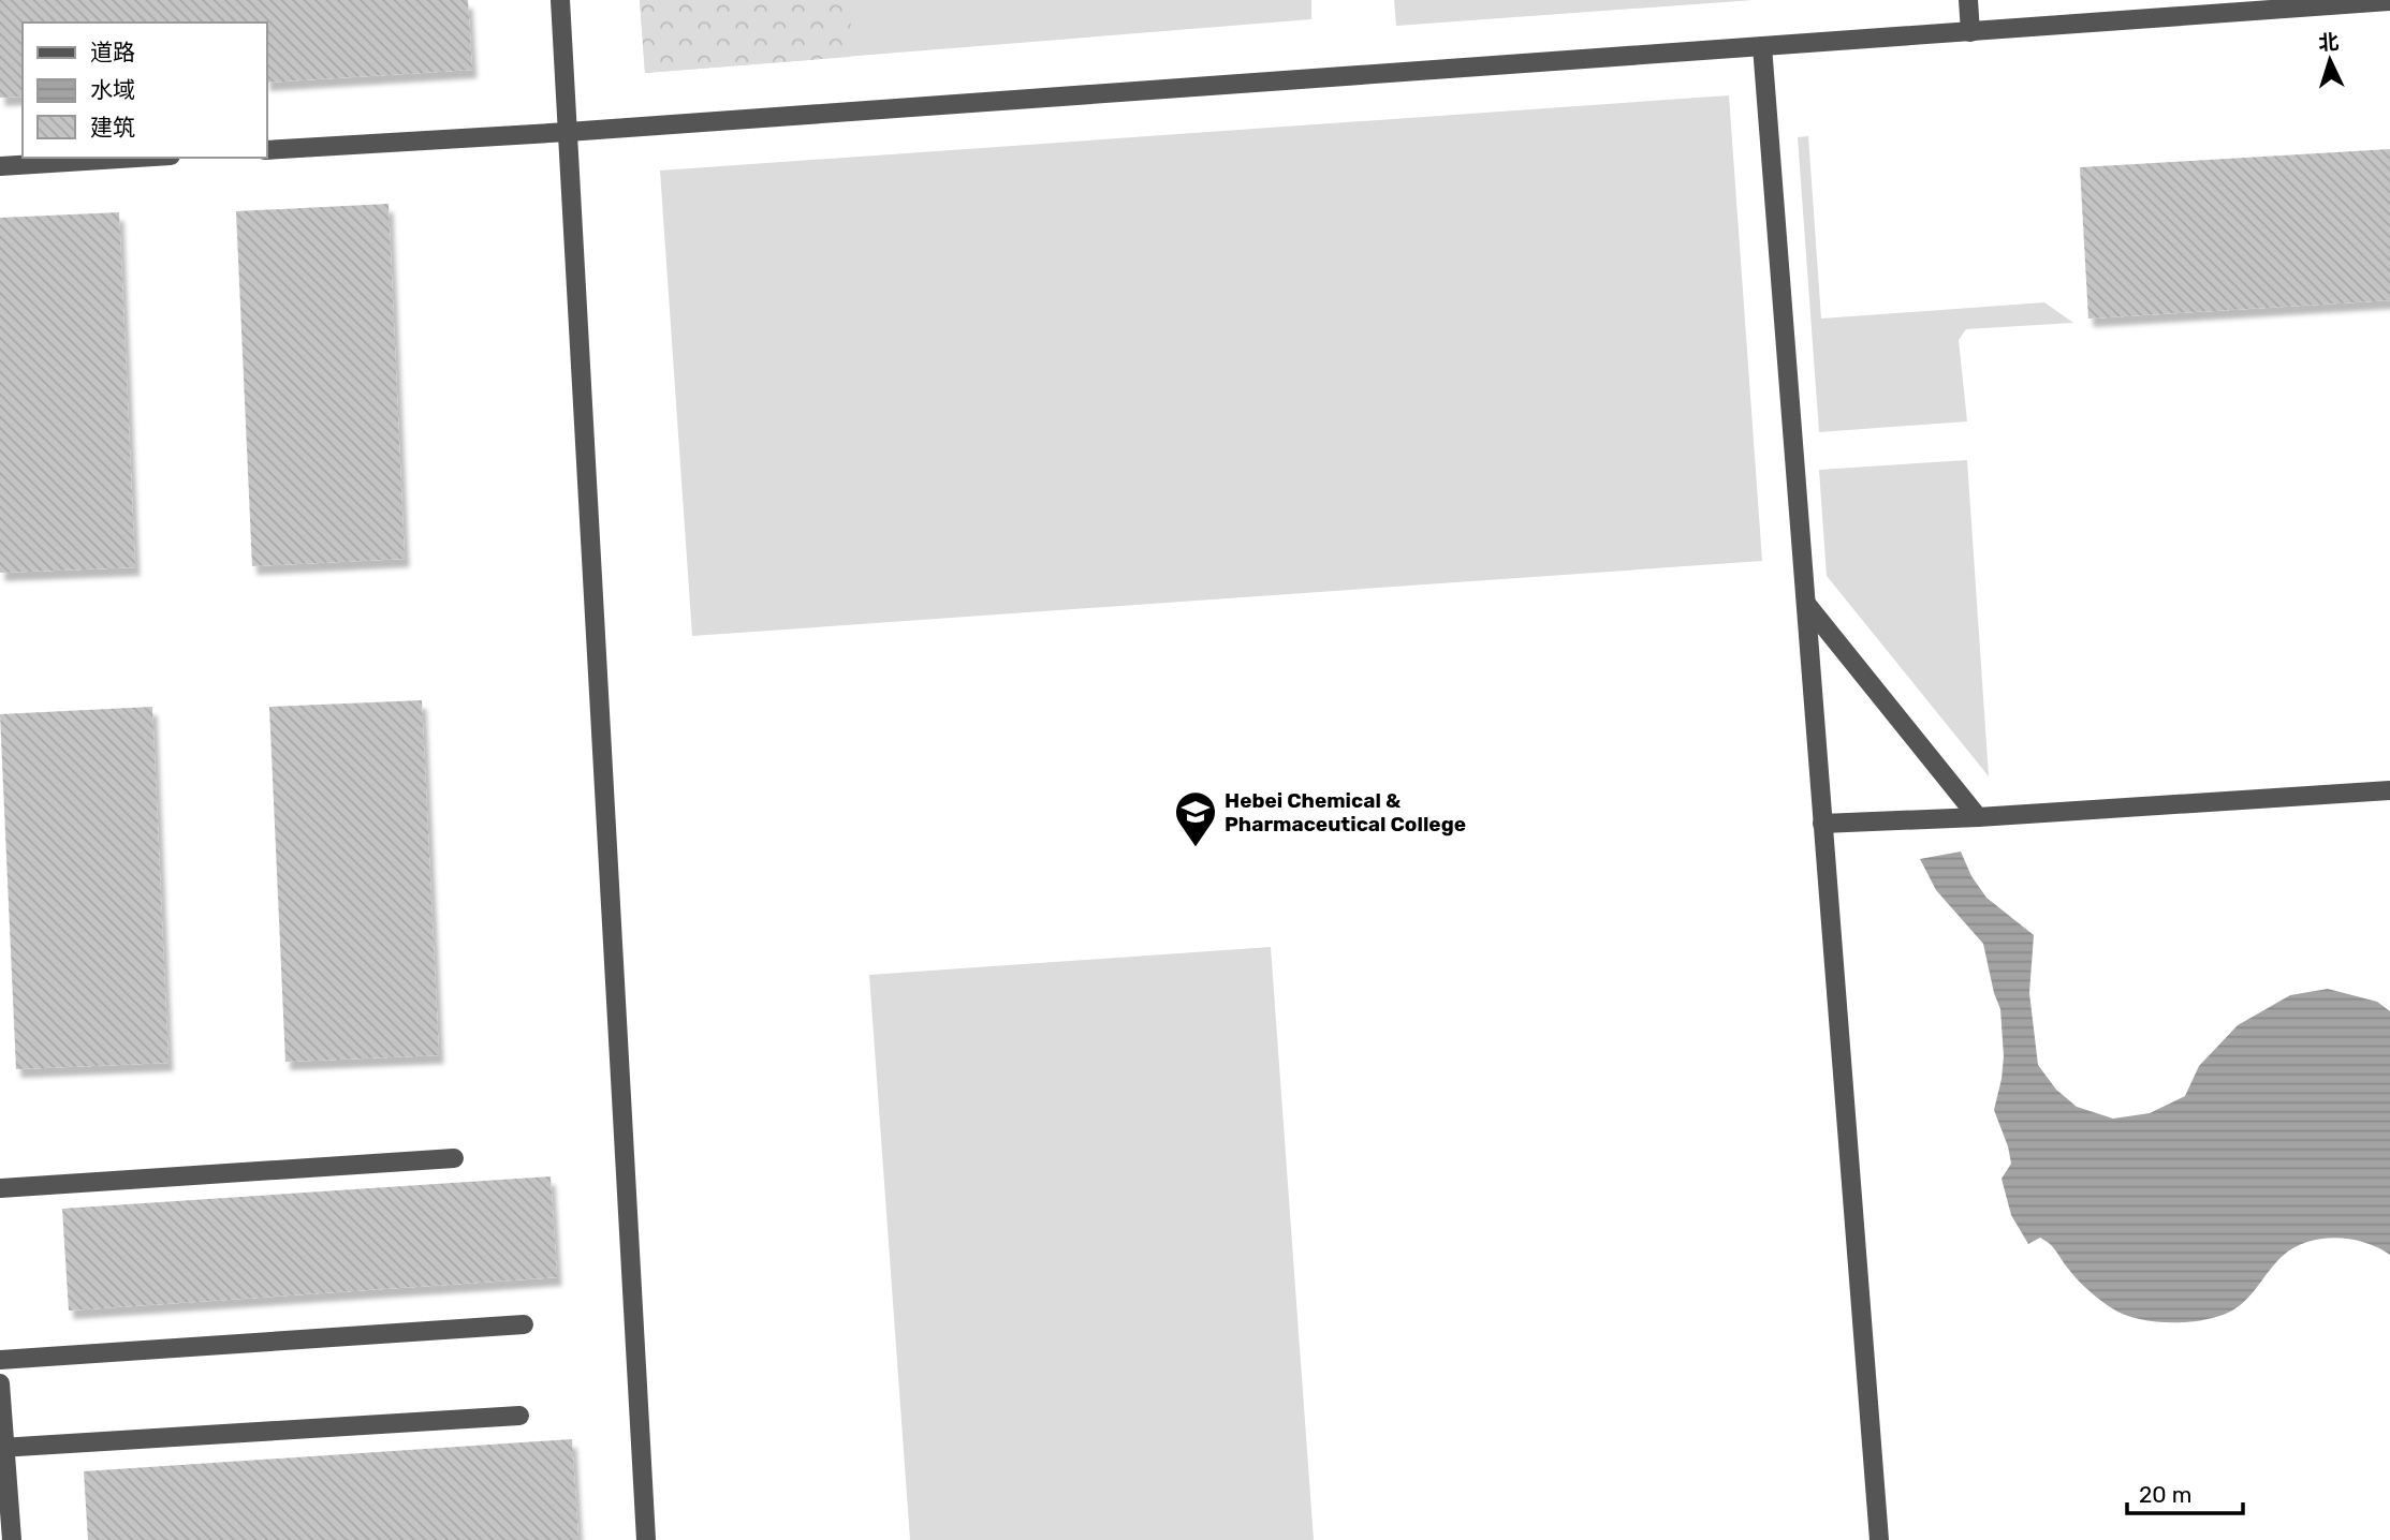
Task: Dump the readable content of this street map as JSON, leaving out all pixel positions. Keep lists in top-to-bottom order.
{
  "places": {
    "school or university": ["Hebei Chemical & Pharmaceutical College"]
  },
  "legend": ["道路", "水域", "建筑"],
  "scale_bar": "20 m",
  "north": "top"
}
